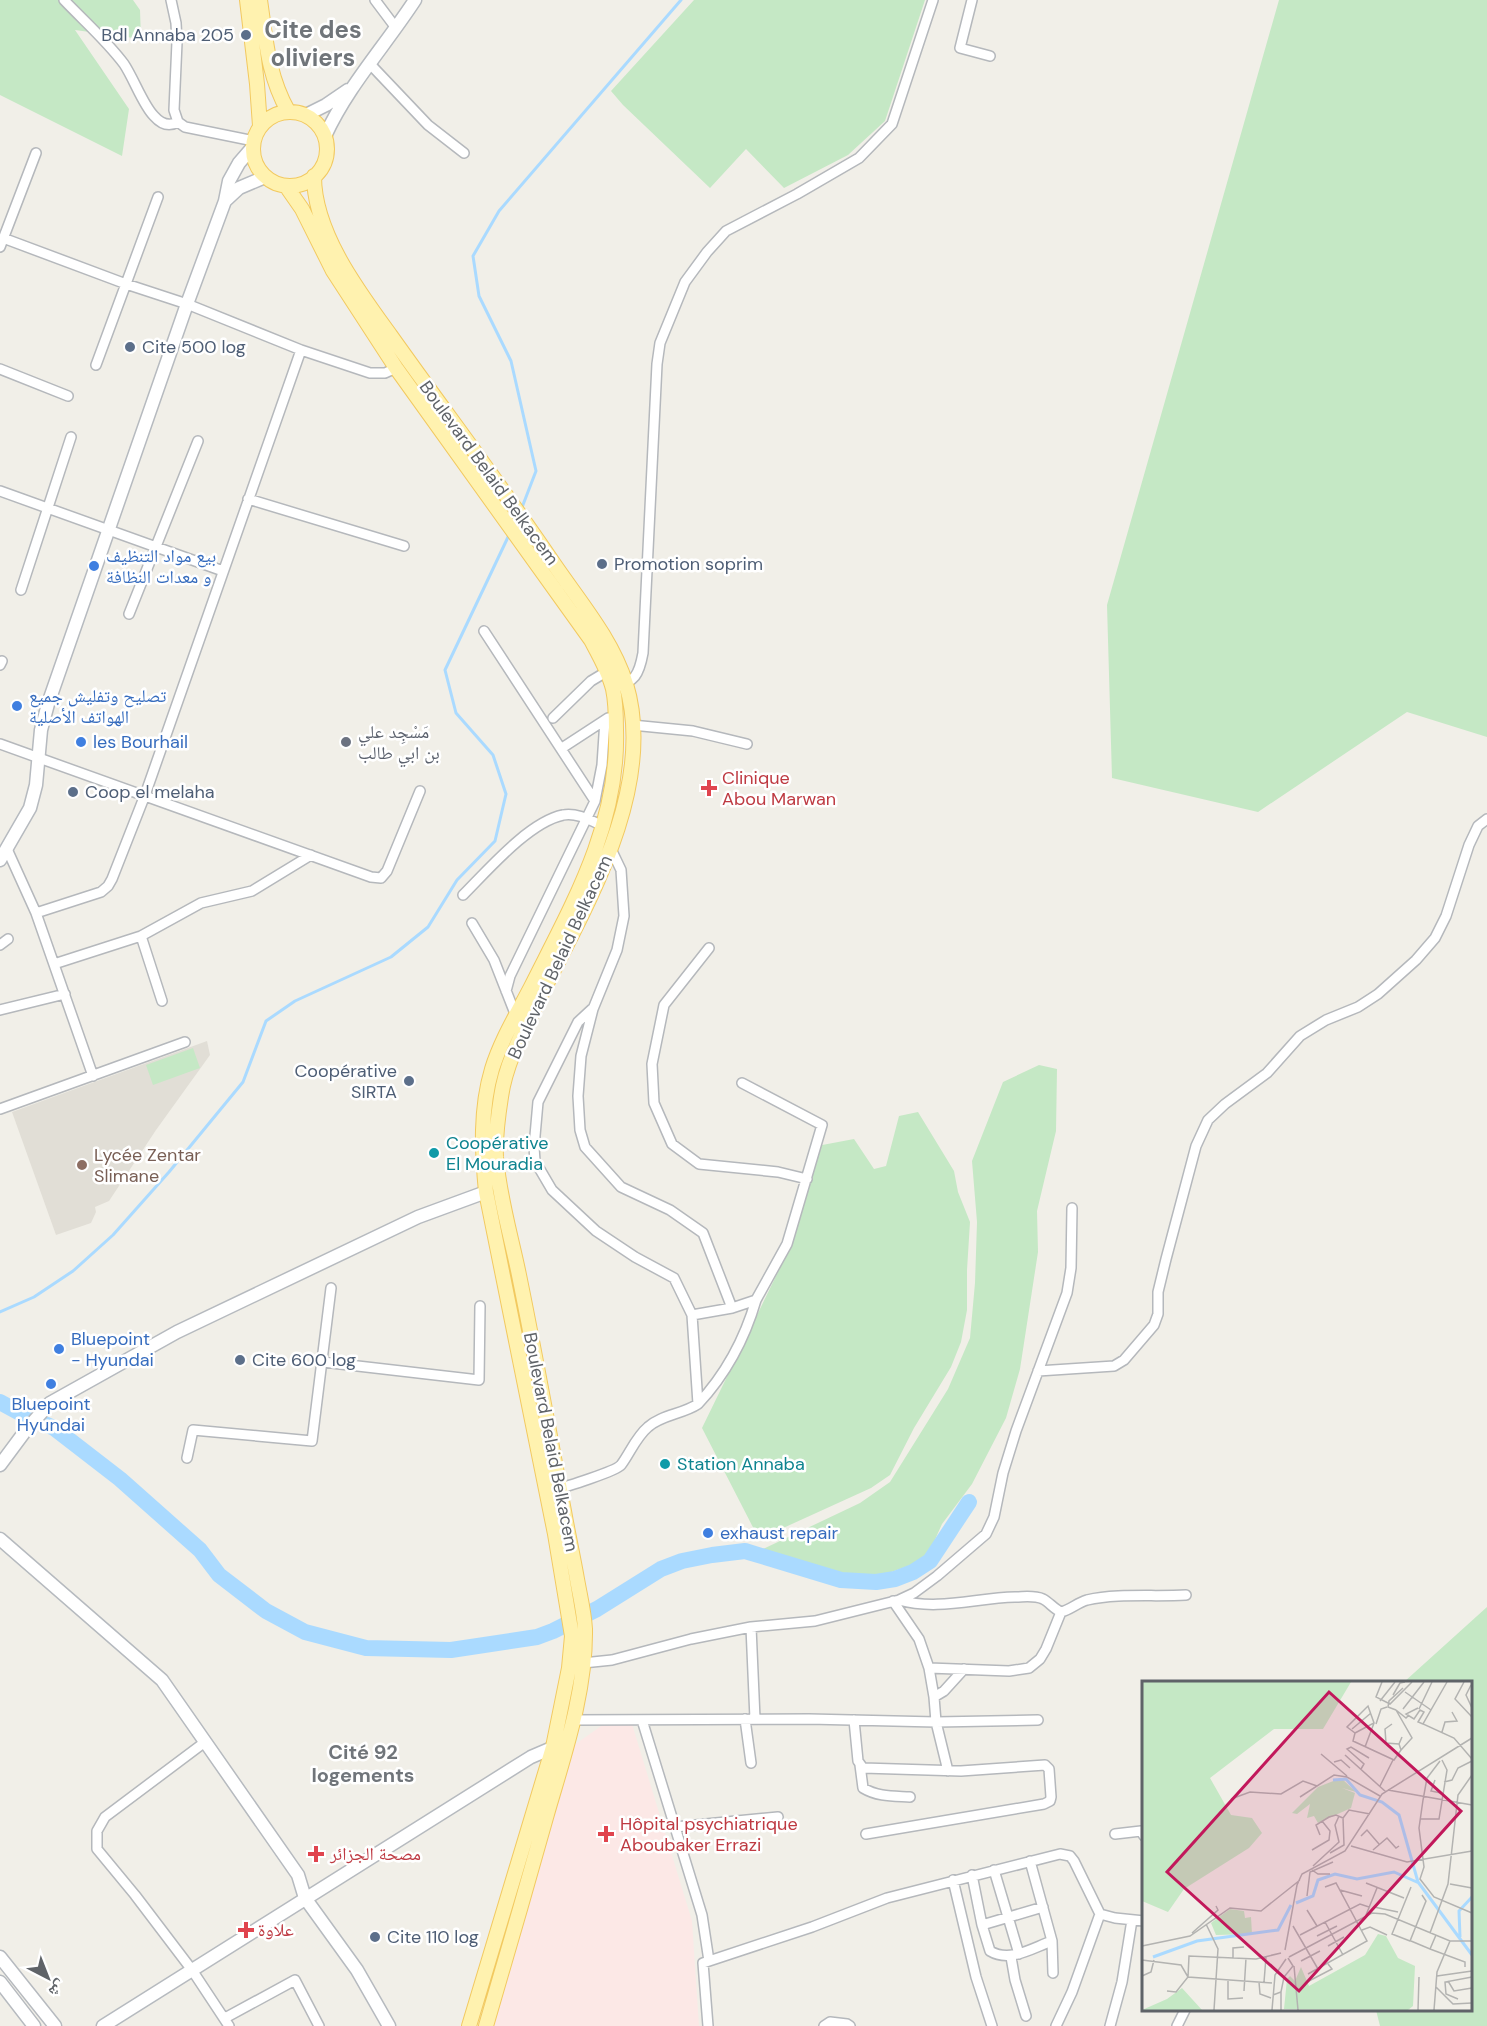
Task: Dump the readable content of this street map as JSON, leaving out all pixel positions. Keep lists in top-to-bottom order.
{
  "streets": {
    "main road": ["Boulevard Belaid Belkacem"]
  },
  "districts": ["Cite des oliviers", "Cité 92 logements"],
  "places": {
    "other": [
      "Bdl Annaba 205",
      "Cite 500 log",
      "Promotion soprim",
      "بيع مواد التنظيف و معدات النظافة",
      "تصليح وتفليش جميع الهواتف الأصلية",
      "les Bourhail",
      "مَسْجِد علي بن ابي طالب",
      "Coop el melaha",
      "Coopérative SIRTA",
      "Coopérative El Mouradia",
      "Lycée Zentar Slimane",
      "Bluepoint - Hyundai",
      "Cite 600 log",
      "Bluepoint Hyundai",
      "Station Annaba",
      "exhaust repair",
      "Cite 110 log"
    ],
    "health": [
      "Clinique Abou Marwan",
      "Hôpital psychiatrique Aboubaker Errazi",
      "مصحة الجزائر",
      "علاوة"
    ]
  },
  "north": "bottom right"
}
